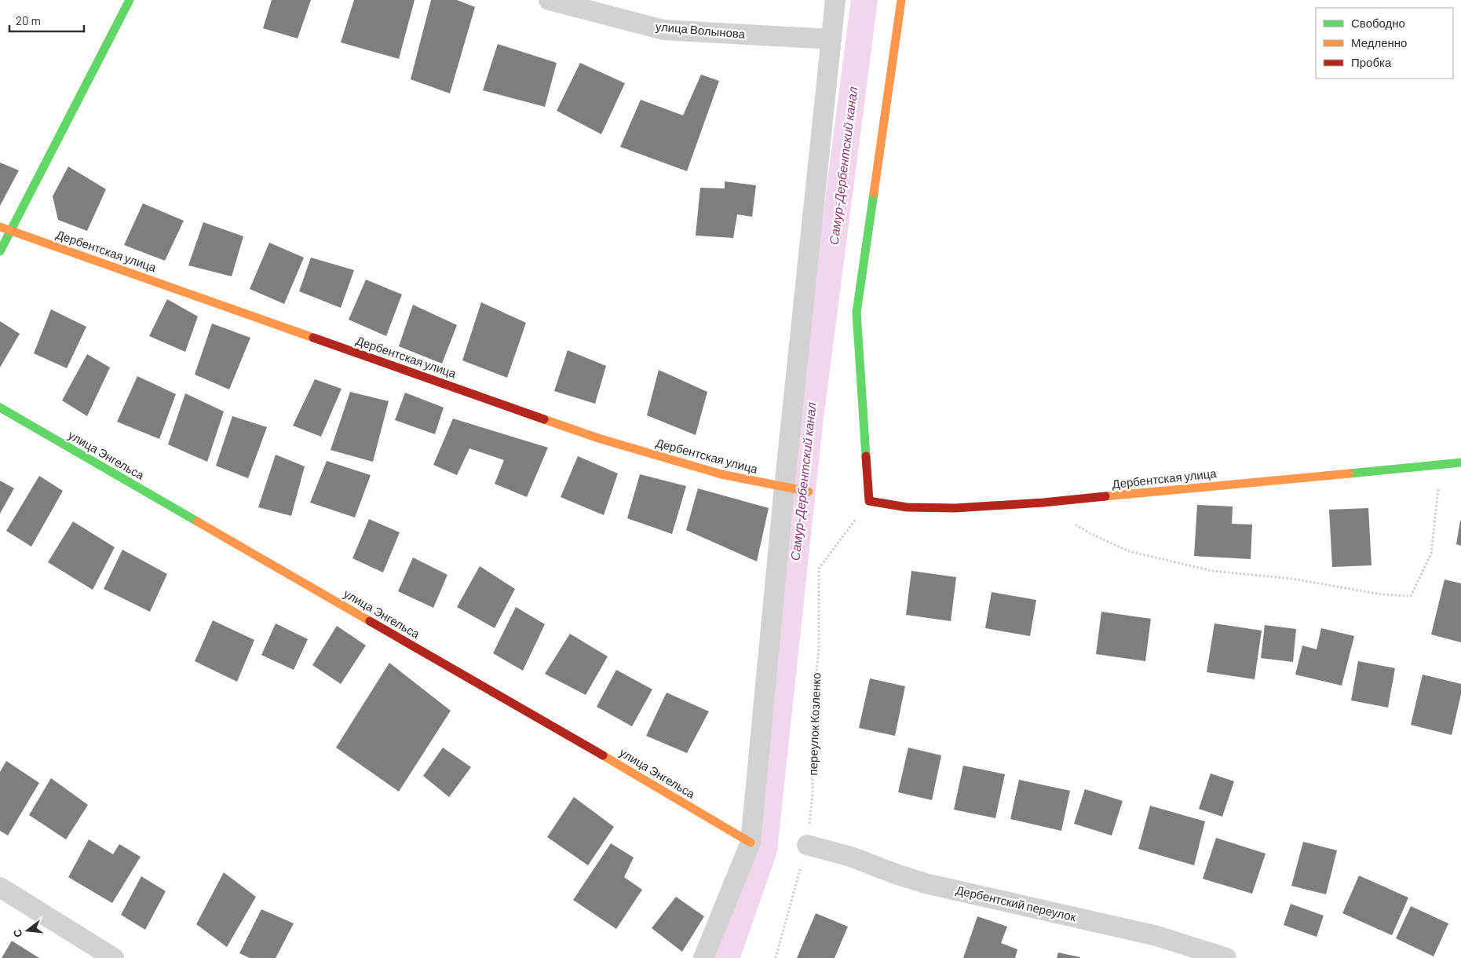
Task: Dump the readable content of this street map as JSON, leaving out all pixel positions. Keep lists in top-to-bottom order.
{
  "streets": {
    "street": [
      "улица Волынова",
      "Дербентская улица",
      "улица Энгельса",
      "Дербентский переулок"
    ],
    "path": ["переулок Козленко"]
  },
  "crossings": [
    ["Дербентская улица", "переулок Козленко"],
    ["переулок Козленко", "Дербентский переулок"]
  ],
  "water": ["Самур-Дербентский канал"],
  "legend": ["Свободно", "Медленно", "Пробка"],
  "scale_bar": "20 m",
  "north": "left"
}
